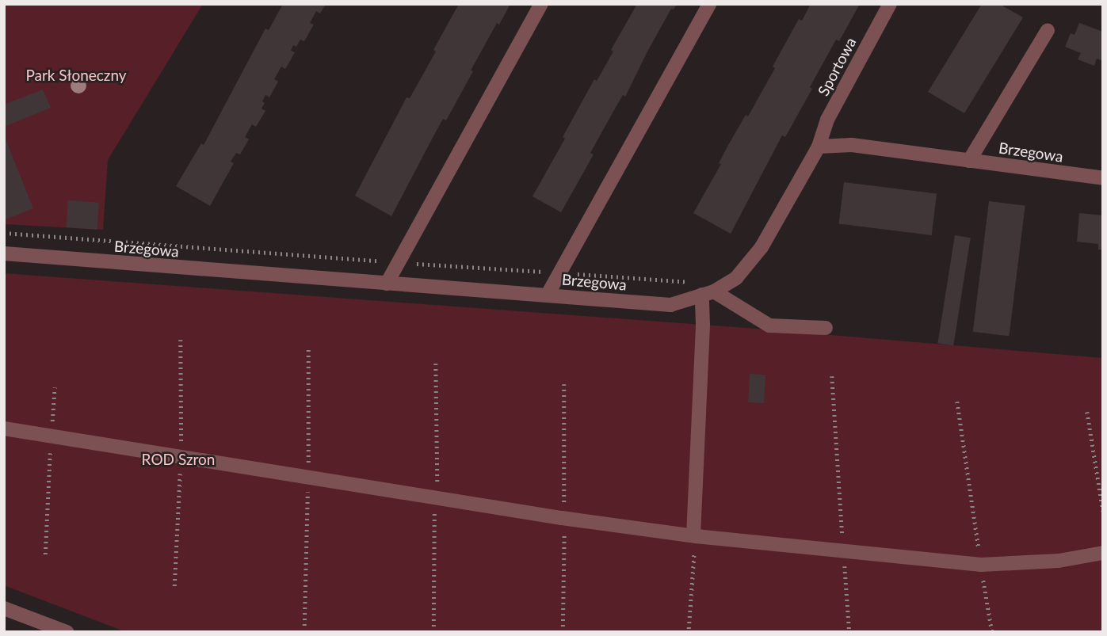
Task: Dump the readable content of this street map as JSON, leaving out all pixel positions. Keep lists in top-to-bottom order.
{
  "streets": {
    "street": ["Sportowa", "Brzegowa"]
  },
  "crossings": [
    ["Sportowa", "Brzegowa"]
  ],
  "parks": ["Park Słoneczny", "ROD Szron"]
}
